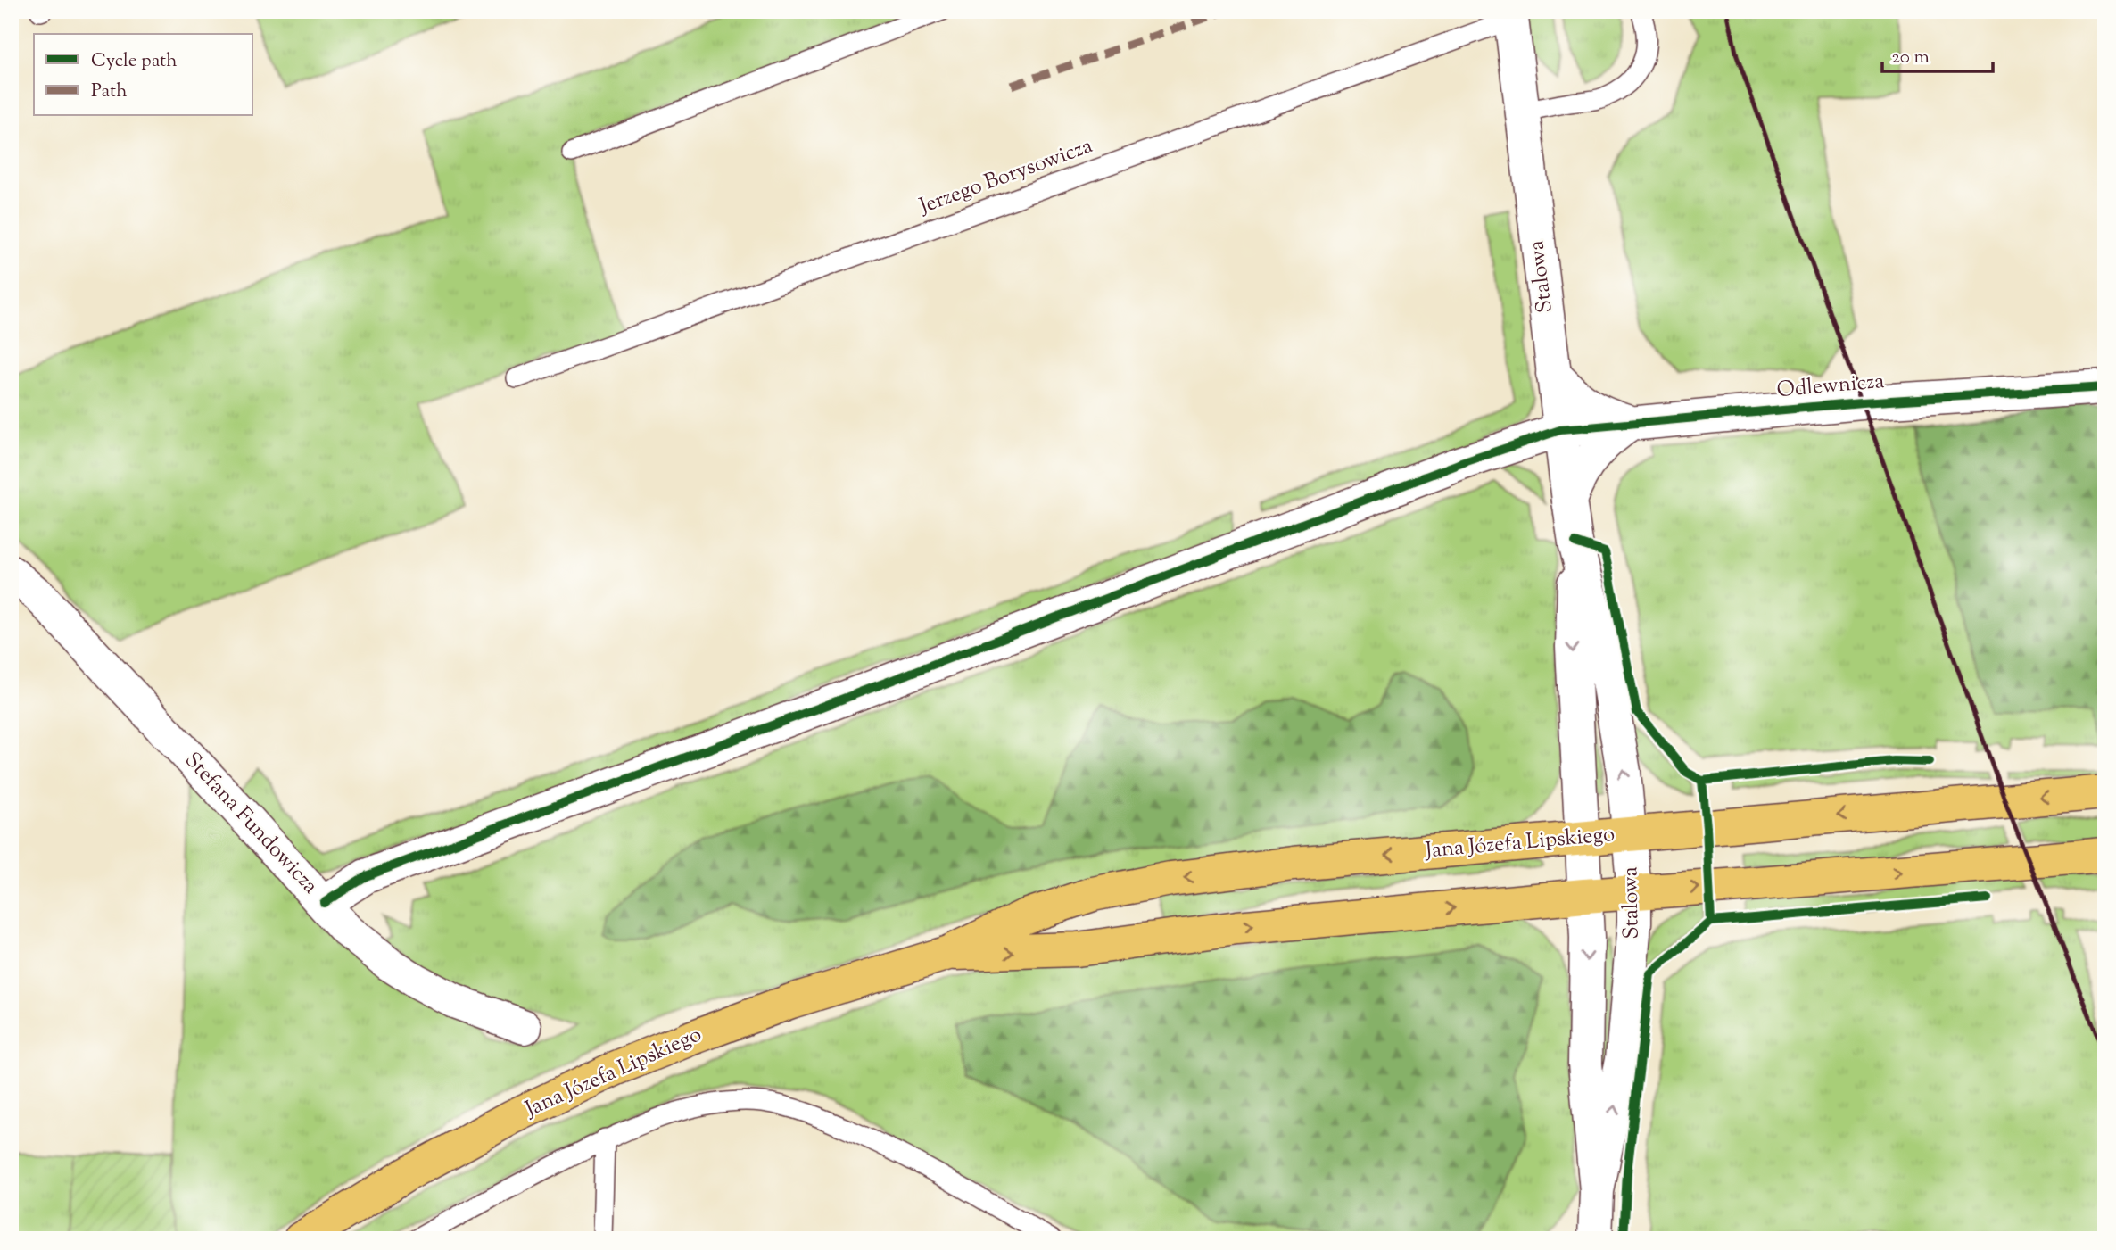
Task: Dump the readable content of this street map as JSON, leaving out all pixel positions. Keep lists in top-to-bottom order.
{
  "streets": {
    "main road": ["Jana Józefa Lipskiego"],
    "street": ["Stalowa", "Odlewnicza", "Stefana Fundowicza"],
    "lane": ["Jerzego Borysowicza"]
  },
  "crossings": [
    ["Jerzego Borysowicza", "Stalowa"],
    ["Stalowa", "Odlewnicza"],
    ["Stalowa", "Jana Józefa Lipskiego"],
    ["Odlewnicza", "Stefana Fundowicza"]
  ],
  "legend": ["Cycle path", "Path"],
  "scale_bar": "20 m"
}
